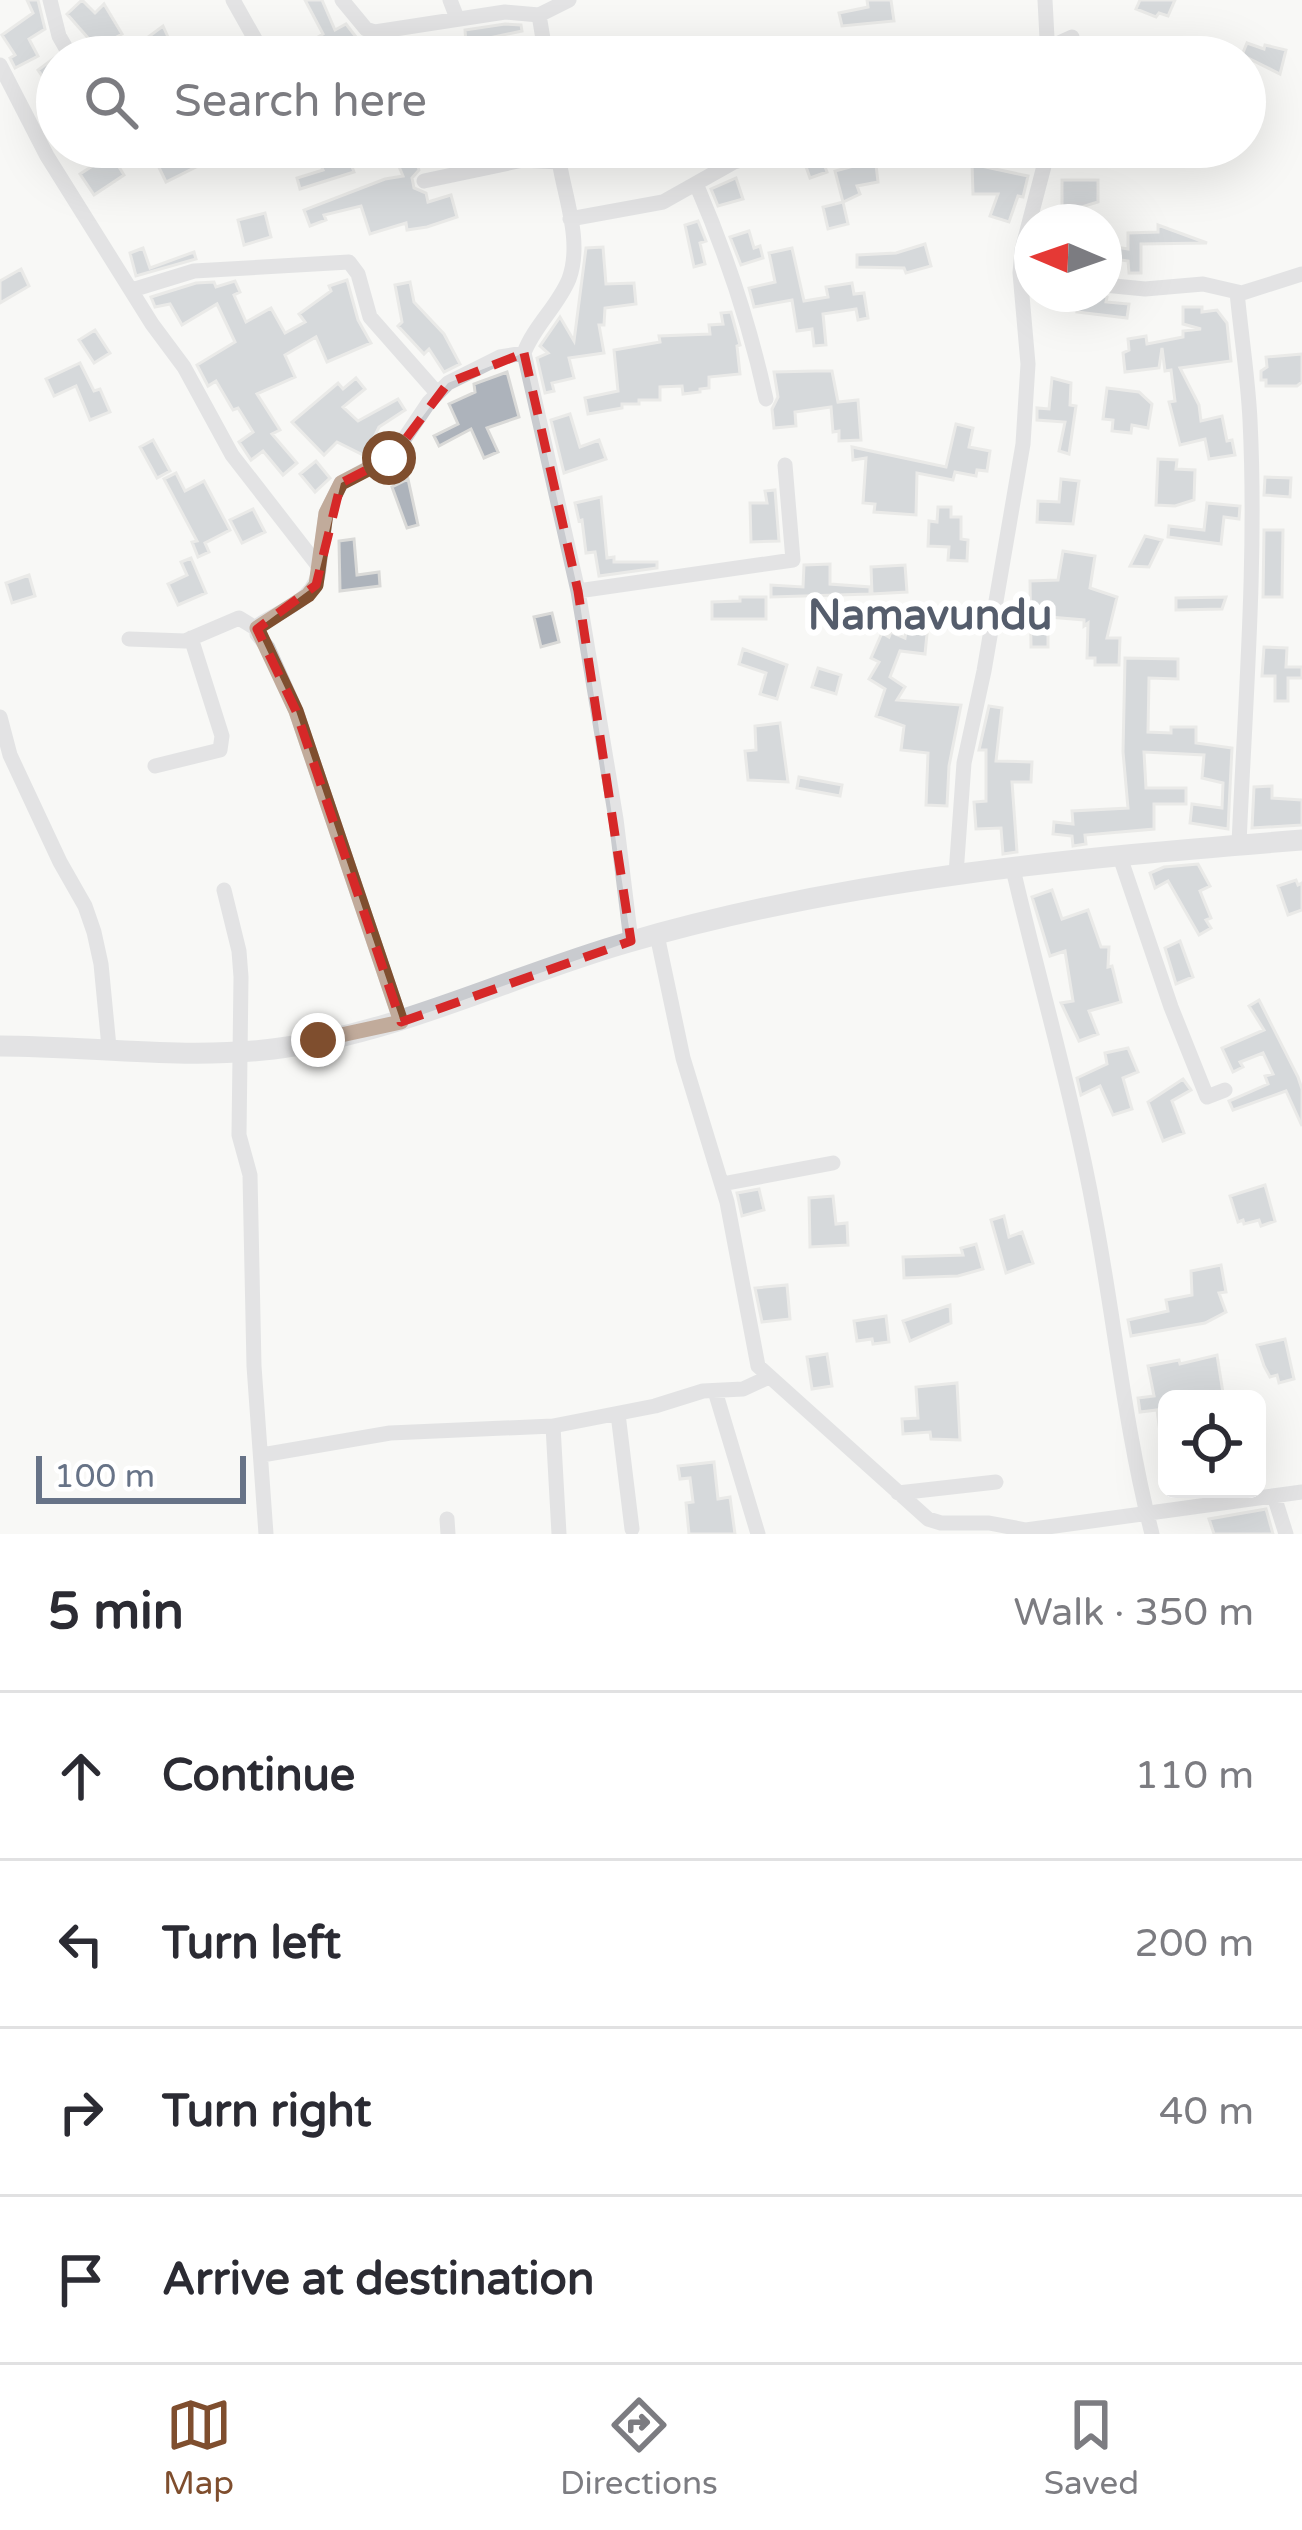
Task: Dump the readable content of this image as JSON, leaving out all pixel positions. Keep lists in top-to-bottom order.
{
  "districts": ["Namavundu"],
  "scale_bar": "100 m",
  "north": "left",
  "page": {
    "search": "Search here",
    "scale": "100 m",
    "heading": ["5 min", "Walk · 350 m"],
    "list": [
      ["Continue", "110 m"],
      ["Turn left", "200 m"],
      ["Turn right", "40 m"],
      "Arrive at destination"
    ],
    "nav": ["Map", "Directions", "Saved"]
  }
}
